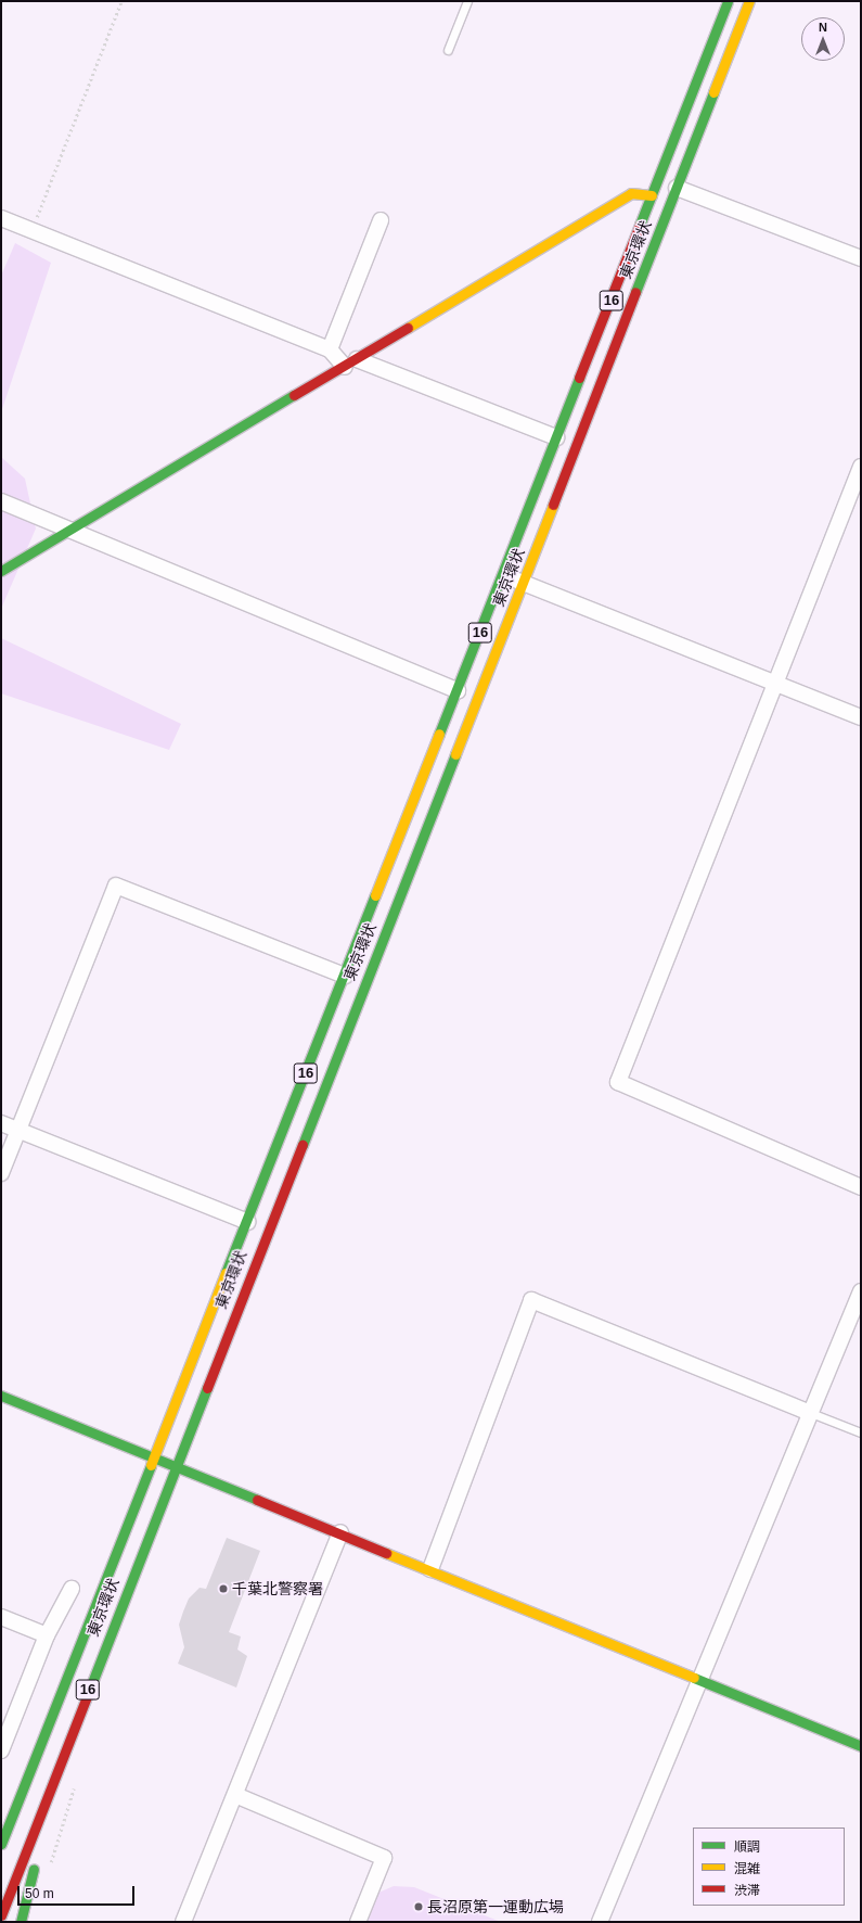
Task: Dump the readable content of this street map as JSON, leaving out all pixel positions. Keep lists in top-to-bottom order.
{
  "streets": {
    "main road": ["東京環状", "16"]
  },
  "places": ["千葉北警察署", "長沼原第一運動広場"],
  "legend": ["順調", "混雑", "渋滞"],
  "scale_bar": "50 m",
  "north": "top"
}
